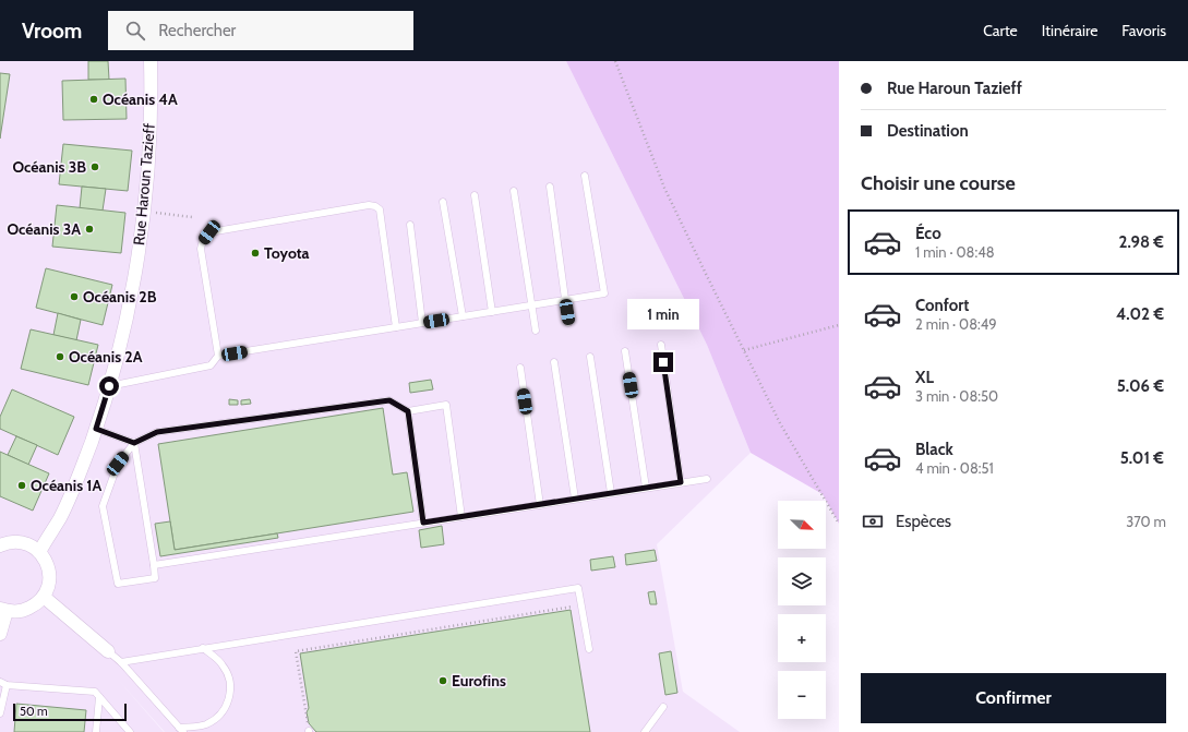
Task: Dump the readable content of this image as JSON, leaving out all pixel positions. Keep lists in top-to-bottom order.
{
  "streets": {
    "street": ["Rue Haroun Tazieff"]
  },
  "places": [
    "Océanis 4A",
    "Océanis 3B",
    "Océanis 3A",
    "Toyota",
    "Océanis 2B",
    "Océanis 2A",
    "Océanis 1A",
    "Eurofins"
  ],
  "scale_bar": "50 m",
  "north": "bottom right",
  "page": {
    "header": "Vroom",
    "search": "Rechercher",
    "nav": ["Carte", "Itinéraire", "Favoris"],
    "banner": ["Rue Haroun Tazieff", "Destination"],
    "heading": "Choisir une course",
    "list": [
      {
        "name": "Éco",
        "note": "1 min · 08:48",
        "value": "2.98 €"
      },
      {
        "name": "Confort",
        "note": "2 min · 08:49",
        "value": "4.02 €"
      },
      {
        "name": "XL",
        "note": "3 min · 08:50",
        "value": "5.06 €"
      },
      {
        "name": "Black",
        "note": "4 min · 08:51",
        "value": "5.01 €"
      }
    ],
    "bubble": "1 min",
    "pay": ["Espèces", "370 m"],
    "map_buttons": ["+", "−"],
    "buttons": "Confirmer",
    "scale": "50 m"
  }
}
